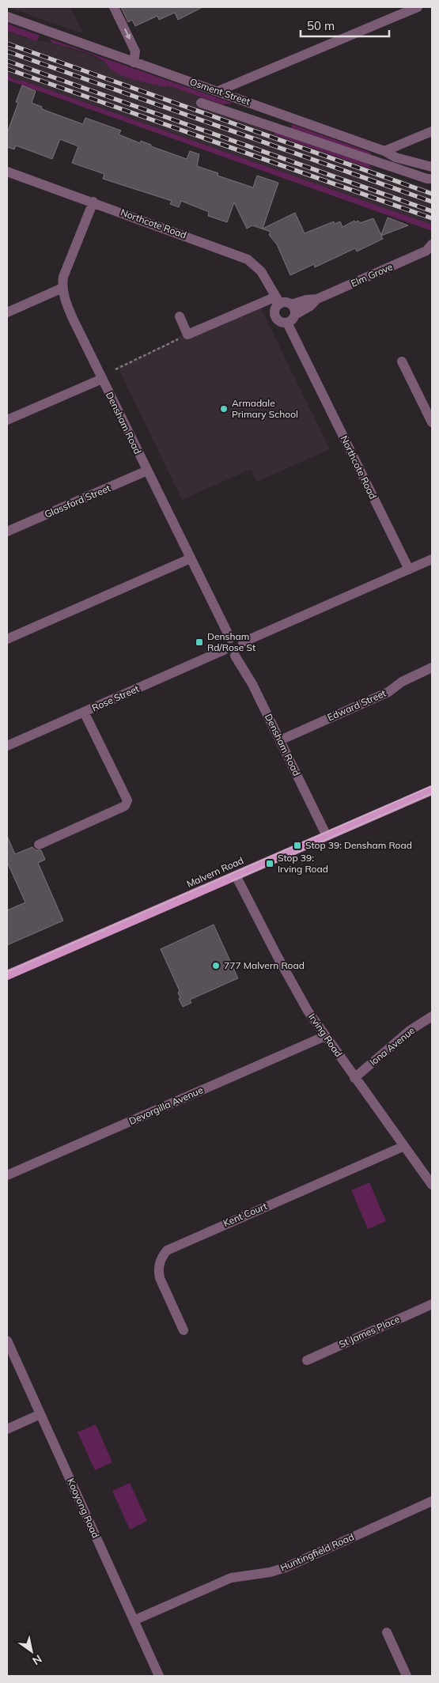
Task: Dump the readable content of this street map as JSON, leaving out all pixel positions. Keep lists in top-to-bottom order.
{
  "streets": {
    "main road": ["Malvern Road"],
    "street": [
      "Osment Street",
      "Northcote Road",
      "Elm Grove",
      "Densham Road",
      "Glassford Street",
      "Rose Street",
      "Edward Street",
      "Irving Road",
      "Iona Avenue",
      "Devorgilla Avenue",
      "Kent Court",
      "St James Place",
      "Kooyong Road",
      "Huntingfield Road"
    ]
  },
  "crossings": [
    ["Northcote Road", "Elm Grove"],
    ["Densham Road", "Glassford Street"],
    ["Densham Road", "Rose Street"],
    ["Densham Road", "Edward Street"],
    ["Densham Road", "Malvern Road"],
    ["Malvern Road", "Irving Road"],
    ["Irving Road", "Iona Avenue"],
    ["Irving Road", "Devorgilla Avenue"],
    ["Irving Road", "Kent Court"],
    ["Kooyong Road", "Huntingfield Road"]
  ],
  "places": {
    "other": ["Armadale Primary School", "777 Malvern Road"],
    "transit": ["Densham Rd/Rose St", "Stop 39: Densham Road", "Stop 39: Irving Road"]
  },
  "scale_bar": "50 m",
  "north": "bottom right"
}
